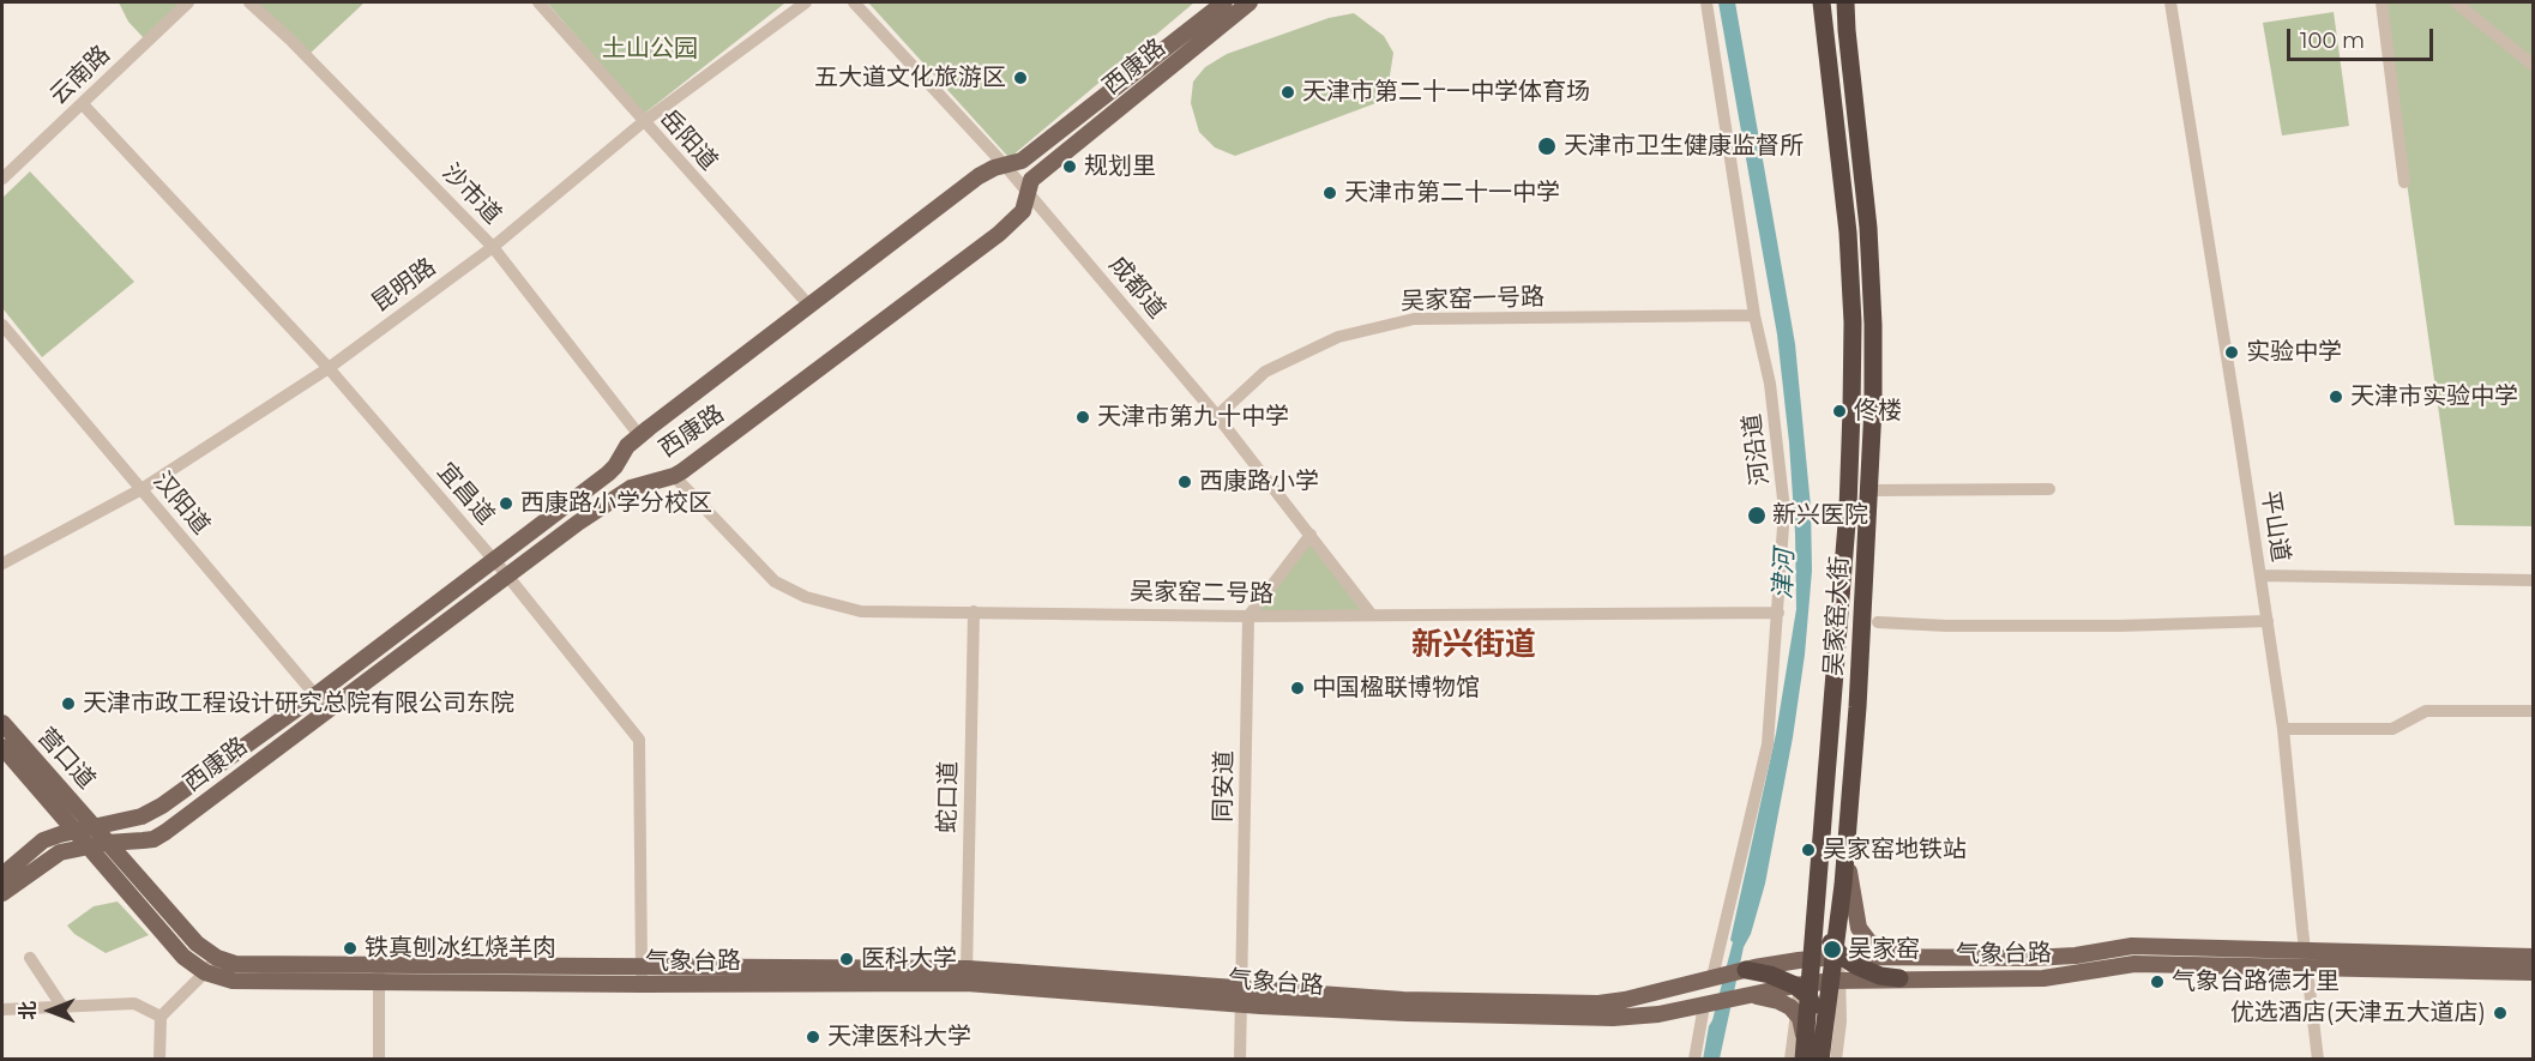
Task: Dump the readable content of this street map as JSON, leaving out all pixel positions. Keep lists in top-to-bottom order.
{
  "streets": {
    "highway": ["吴家窑大街"],
    "main road": ["西康路", "营口道", "气象台路"],
    "street": [
      "云南路",
      "岳阳道",
      "沙市道",
      "昆明路",
      "成都道",
      "吴家窑一号路",
      "河沿道",
      "宜昌道",
      "汉阳道",
      "平山道",
      "吴家窑二号路",
      "同安道",
      "蛇口道"
    ]
  },
  "crossings": [
    ["西康路", "岳阳道"],
    ["西康路", "沙市道"],
    ["西康路", "成都道"],
    ["西康路", "宜昌道"],
    ["西康路", "汉阳道"],
    ["西康路", "吴家窑二号路"],
    ["西康路", "营口道"],
    ["西康路", "气象台路"],
    ["云南路", "宜昌道"],
    ["岳阳道", "昆明路"],
    ["沙市道", "昆明路"],
    ["昆明路", "宜昌道"],
    ["昆明路", "汉阳道"],
    ["成都道", "吴家窑一号路"],
    ["成都道", "吴家窑二号路"],
    ["吴家窑一号路", "河沿道"],
    ["河沿道", "吴家窑二号路"],
    ["河沿道", "气象台路"],
    ["宜昌道", "气象台路"],
    ["平山道", "气象台路"],
    ["吴家窑二号路", "同安道"],
    ["吴家窑二号路", "蛇口道"],
    ["吴家窑大街", "气象台路"],
    ["营口道", "气象台路"],
    ["同安道", "气象台路"],
    ["蛇口道", "气象台路"]
  ],
  "districts": ["新兴街道"],
  "water": ["津河"],
  "parks": ["土山公园"],
  "places": [
    "五大道文化旅游区",
    "天津市第二十一中学体育场",
    "天津市卫生健康监督所",
    "规划里",
    "天津市第二十一中学",
    "实验中学",
    "天津市实验中学",
    "佟楼",
    "天津市第九十中学",
    "西康路小学",
    "西康路小学分校区",
    "新兴医院",
    "中国楹联博物馆",
    "天津市政工程设计研究总院有限公司东院",
    "吴家窑地铁站",
    "铁真刨冰红烧羊肉",
    "吴家窑",
    "医科大学",
    "气象台路德才里",
    "优选酒店(天津五大道店)",
    "天津医科大学"
  ],
  "scale_bar": "100 m",
  "north": "left"
}
